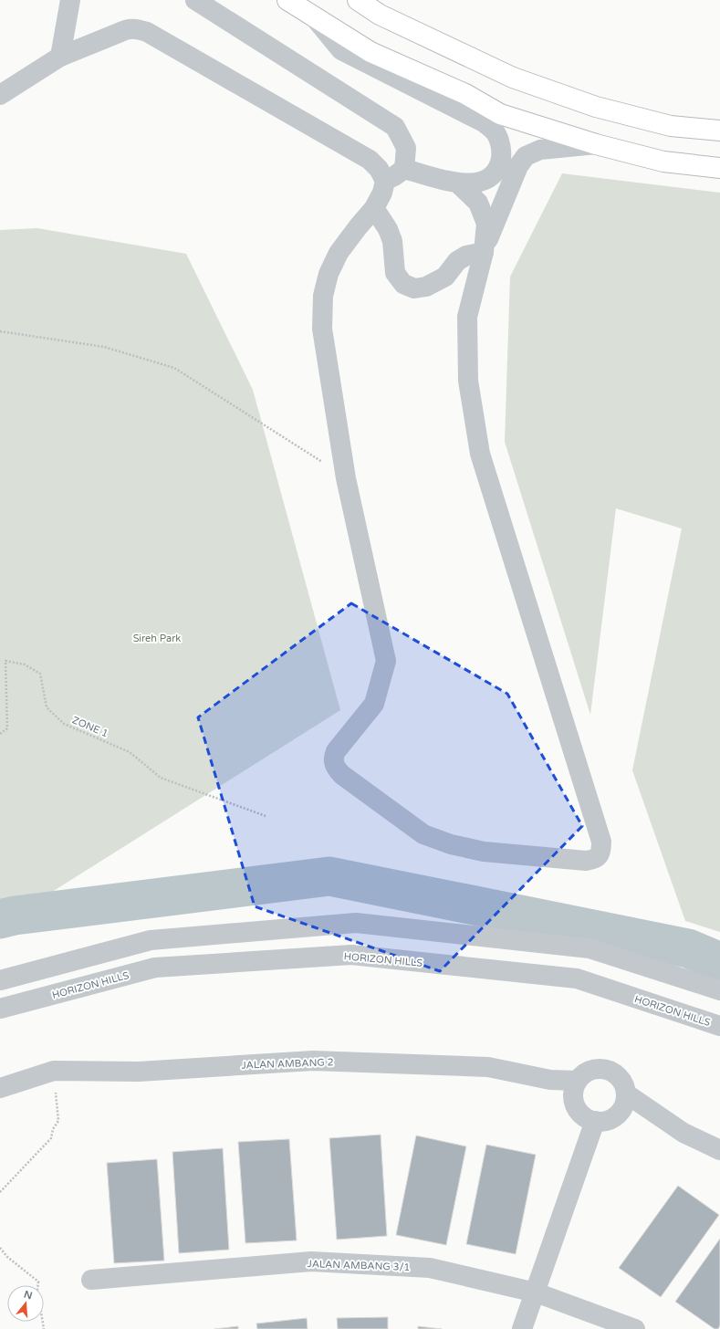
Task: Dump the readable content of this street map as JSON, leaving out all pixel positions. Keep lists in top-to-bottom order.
{
  "streets": {
    "street": ["HORIZON HILLS", "JALAN AMBANG 2", "JALAN AMBANG 3/1"],
    "path": ["ZONE 1"]
  },
  "parks": ["Sireh Park"],
  "north": "top"
}
